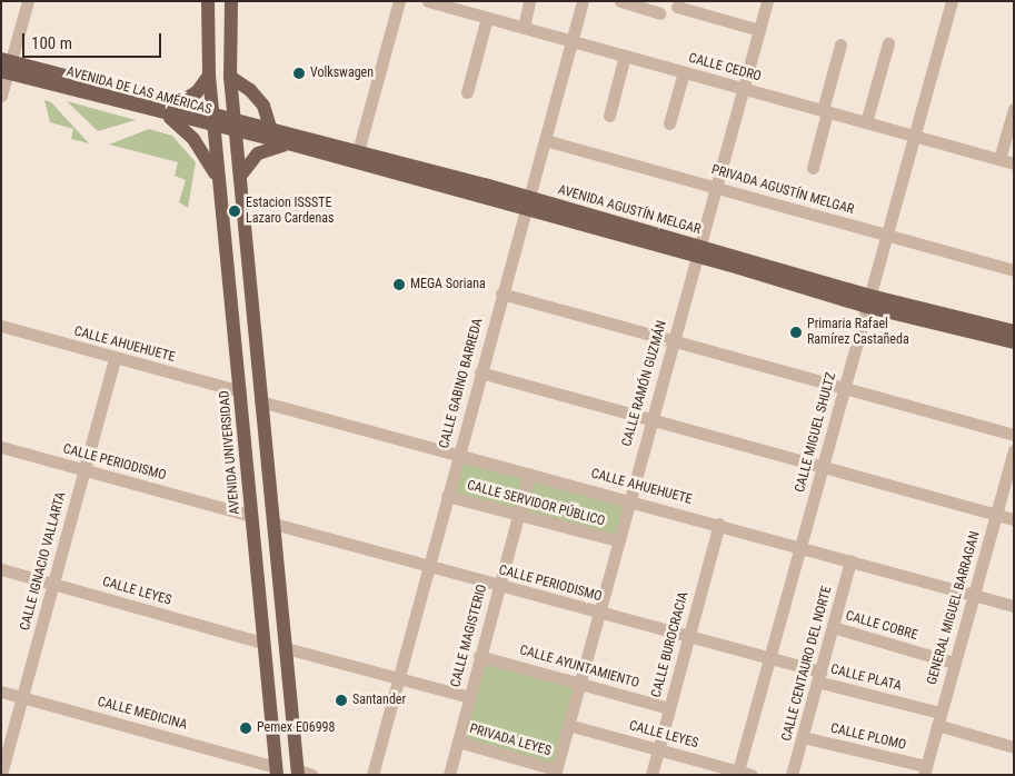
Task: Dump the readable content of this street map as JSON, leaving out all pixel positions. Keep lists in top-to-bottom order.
{
  "streets": {
    "main road": ["AVENIDA DE LAS AMÉRICAS", "AVENIDA AGUSTÍN MELGAR", "AVENIDA UNIVERSIDAD"],
    "street": [
      "CALLE CEDRO",
      "PRIVADA AGUSTÍN MELGAR",
      "CALLE AHUEHUETE",
      "CALLE GABINO BARREDA",
      "CALLE RAMÓN GUZMÁN",
      "CALLE MIGUEL SHULTZ",
      "CALLE PERIODISMO",
      "CALLE SERVIDOR PÚBLICO",
      "CALLE IGNACIO VALLARTA",
      "CALLE LEYES",
      "GENERAL MIGUEL BARRAGAN",
      "CALLE COBRE",
      "CALLE MAGISTERIO",
      "CALLE BUROCRACIA",
      "CALLE CENTAURO DEL NORTE",
      "CALLE AYUNTAMIENTO",
      "CALLE PLATA",
      "CALLE MEDICINA",
      "CALLE PLOMO",
      "PRIVADA LEYES"
    ]
  },
  "crossings": [
    ["CALLE CEDRO", "CALLE GABINO BARREDA"],
    ["CALLE CEDRO", "CALLE RAMÓN GUZMÁN"],
    ["CALLE CEDRO", "CALLE MIGUEL SHULTZ"],
    ["AVENIDA DE LAS AMÉRICAS", "AVENIDA AGUSTÍN MELGAR"],
    ["AVENIDA DE LAS AMÉRICAS", "AVENIDA UNIVERSIDAD"],
    ["PRIVADA AGUSTÍN MELGAR", "CALLE GABINO BARREDA"],
    ["PRIVADA AGUSTÍN MELGAR", "CALLE RAMÓN GUZMÁN"],
    ["PRIVADA AGUSTÍN MELGAR", "CALLE MIGUEL SHULTZ"],
    ["AVENIDA AGUSTÍN MELGAR", "CALLE GABINO BARREDA"],
    ["AVENIDA AGUSTÍN MELGAR", "CALLE RAMÓN GUZMÁN"],
    ["AVENIDA AGUSTÍN MELGAR", "CALLE MIGUEL SHULTZ"],
    ["CALLE AHUEHUETE", "CALLE GABINO BARREDA"],
    ["CALLE AHUEHUETE", "CALLE RAMÓN GUZMÁN"],
    ["CALLE AHUEHUETE", "CALLE MIGUEL SHULTZ"],
    ["CALLE AHUEHUETE", "AVENIDA UNIVERSIDAD"],
    ["CALLE AHUEHUETE", "CALLE IGNACIO VALLARTA"],
    ["CALLE AHUEHUETE", "GENERAL MIGUEL BARRAGAN"],
    ["CALLE AHUEHUETE", "CALLE MAGISTERIO"],
    ["CALLE AHUEHUETE", "CALLE BUROCRACIA"],
    ["CALLE AHUEHUETE", "CALLE CENTAURO DEL NORTE"],
    ["CALLE GABINO BARREDA", "CALLE PERIODISMO"],
    ["CALLE GABINO BARREDA", "CALLE SERVIDOR PÚBLICO"],
    ["CALLE RAMÓN GUZMÁN", "CALLE PERIODISMO"],
    ["CALLE RAMÓN GUZMÁN", "CALLE SERVIDOR PÚBLICO"],
    ["CALLE RAMÓN GUZMÁN", "CALLE LEYES"],
    ["CALLE RAMÓN GUZMÁN", "CALLE AYUNTAMIENTO"],
    ["CALLE RAMÓN GUZMÁN", "PRIVADA LEYES"],
    ["CALLE MIGUEL SHULTZ", "CALLE PERIODISMO"],
    ["CALLE MIGUEL SHULTZ", "CALLE LEYES"],
    ["AVENIDA UNIVERSIDAD", "CALLE PERIODISMO"],
    ["AVENIDA UNIVERSIDAD", "CALLE LEYES"],
    ["AVENIDA UNIVERSIDAD", "CALLE MEDICINA"],
    ["CALLE PERIODISMO", "CALLE IGNACIO VALLARTA"],
    ["CALLE PERIODISMO", "CALLE MAGISTERIO"],
    ["CALLE PERIODISMO", "CALLE BUROCRACIA"],
    ["CALLE PERIODISMO", "CALLE CENTAURO DEL NORTE"],
    ["CALLE PERIODISMO", "CALLE PLATA"],
    ["CALLE SERVIDOR PÚBLICO", "CALLE MAGISTERIO"],
    ["CALLE IGNACIO VALLARTA", "CALLE LEYES"],
    ["CALLE IGNACIO VALLARTA", "CALLE MEDICINA"],
    ["CALLE LEYES", "CALLE BUROCRACIA"],
    ["GENERAL MIGUEL BARRAGAN", "CALLE COBRE"],
    ["GENERAL MIGUEL BARRAGAN", "CALLE PLATA"],
    ["GENERAL MIGUEL BARRAGAN", "CALLE PLOMO"],
    ["CALLE COBRE", "CALLE CENTAURO DEL NORTE"],
    ["CALLE MAGISTERIO", "CALLE AYUNTAMIENTO"],
    ["CALLE MAGISTERIO", "PRIVADA LEYES"],
    ["CALLE BUROCRACIA", "CALLE AYUNTAMIENTO"],
    ["CALLE CENTAURO DEL NORTE", "CALLE PLATA"],
    ["CALLE CENTAURO DEL NORTE", "CALLE PLOMO"]
  ],
  "places": [
    "Volkswagen",
    "Estacion ISSSTE Lazaro Cardenas",
    "MEGA Soriana",
    "Primaria Rafael Ramírez Castañeda",
    "Santander",
    "Pemex E06998"
  ],
  "scale_bar": "100 m"
}
